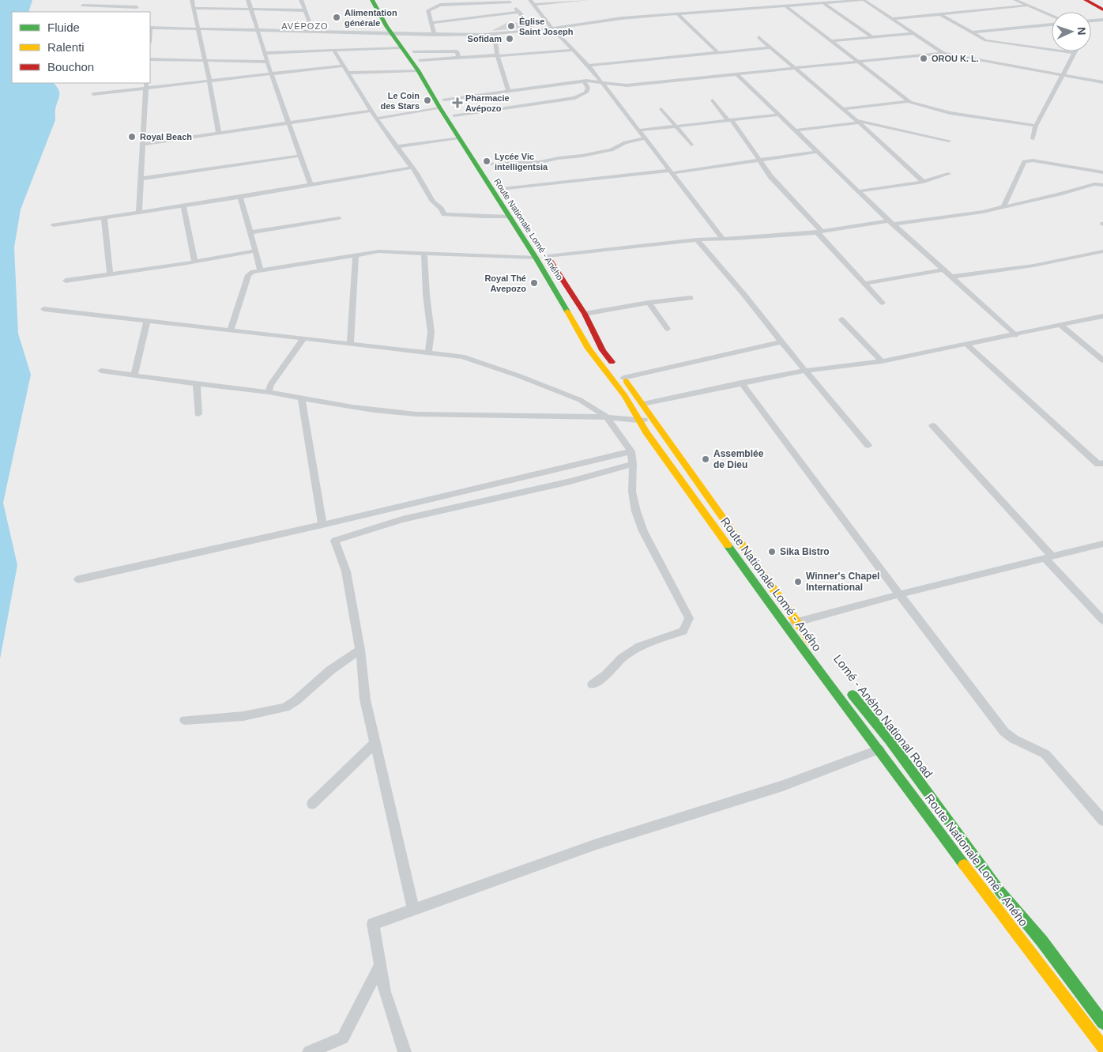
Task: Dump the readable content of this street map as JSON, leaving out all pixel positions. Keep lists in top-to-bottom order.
{
  "streets": {
    "main road": ["Route Nationale Lomé - Aného", "Lomé - Aného National Road"]
  },
  "districts": ["AVÉPOZO"],
  "places": {
    "other": [
      "Alimentation générale",
      "Église Saint Joseph",
      "Sofidam",
      "OROU K. L.",
      "Le Coin des Stars",
      "Royal Beach",
      "Lycée Vic intelligentsia",
      "Royal Thé Avepozo",
      "Assemblée de Dieu",
      "Sika Bistro",
      "Winner's Chapel International"
    ],
    "health": ["Pharmacie Avépozo"]
  },
  "legend": ["Fluide", "Ralenti", "Bouchon"],
  "north": "right"
}
